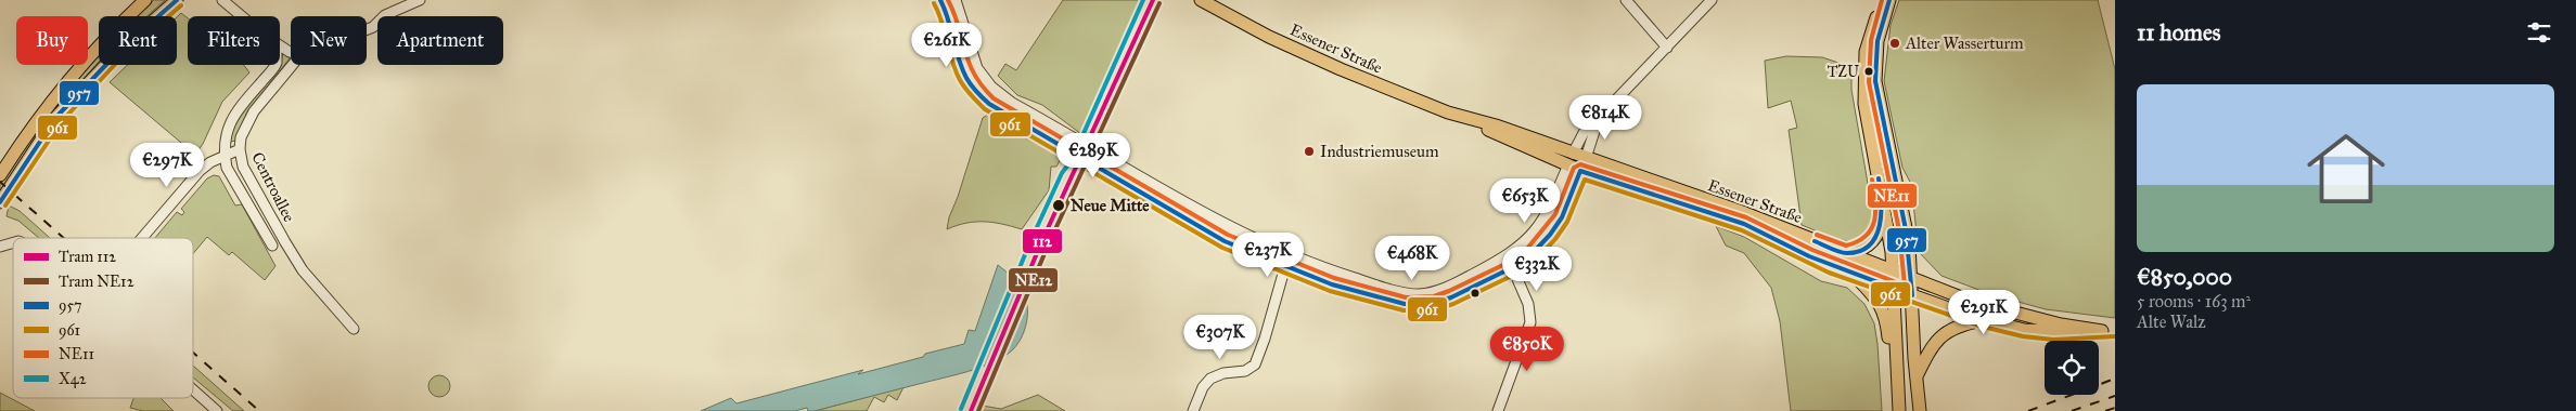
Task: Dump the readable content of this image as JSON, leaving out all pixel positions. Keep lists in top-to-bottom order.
{
  "streets": {
    "main road": ["Essener Straße"],
    "street": ["Centroallee"]
  },
  "places": [
    "Alter Wasserturm",
    "TZU",
    "Industriemuseum",
    "Neue Mitte"
  ],
  "lines": [
    "tram line 112",
    "transit line 957",
    "transit line NE11",
    "transit line X42",
    "tram line NE12",
    "transit line 961"
  ],
  "legend": [
    "Tram 112",
    "Tram NE12",
    "957",
    "961",
    "NE11",
    "X42"
  ],
  "page": {
    "heading": "11 homes",
    "chip": [
      "Buy",
      "Rent",
      "Filters",
      "New",
      "Apartment"
    ],
    "price": [
      "€261K",
      "€814K",
      "€289K",
      "€297K",
      "€653K",
      "€237K",
      "€468K",
      "€332K",
      "€291K",
      "€307K",
      "€850K"
    ],
    "list": [
      {
        "name": "€850,000",
        "note": "5 rooms · 163 m² · Alte Walz"
      }
    ]
  }
}
